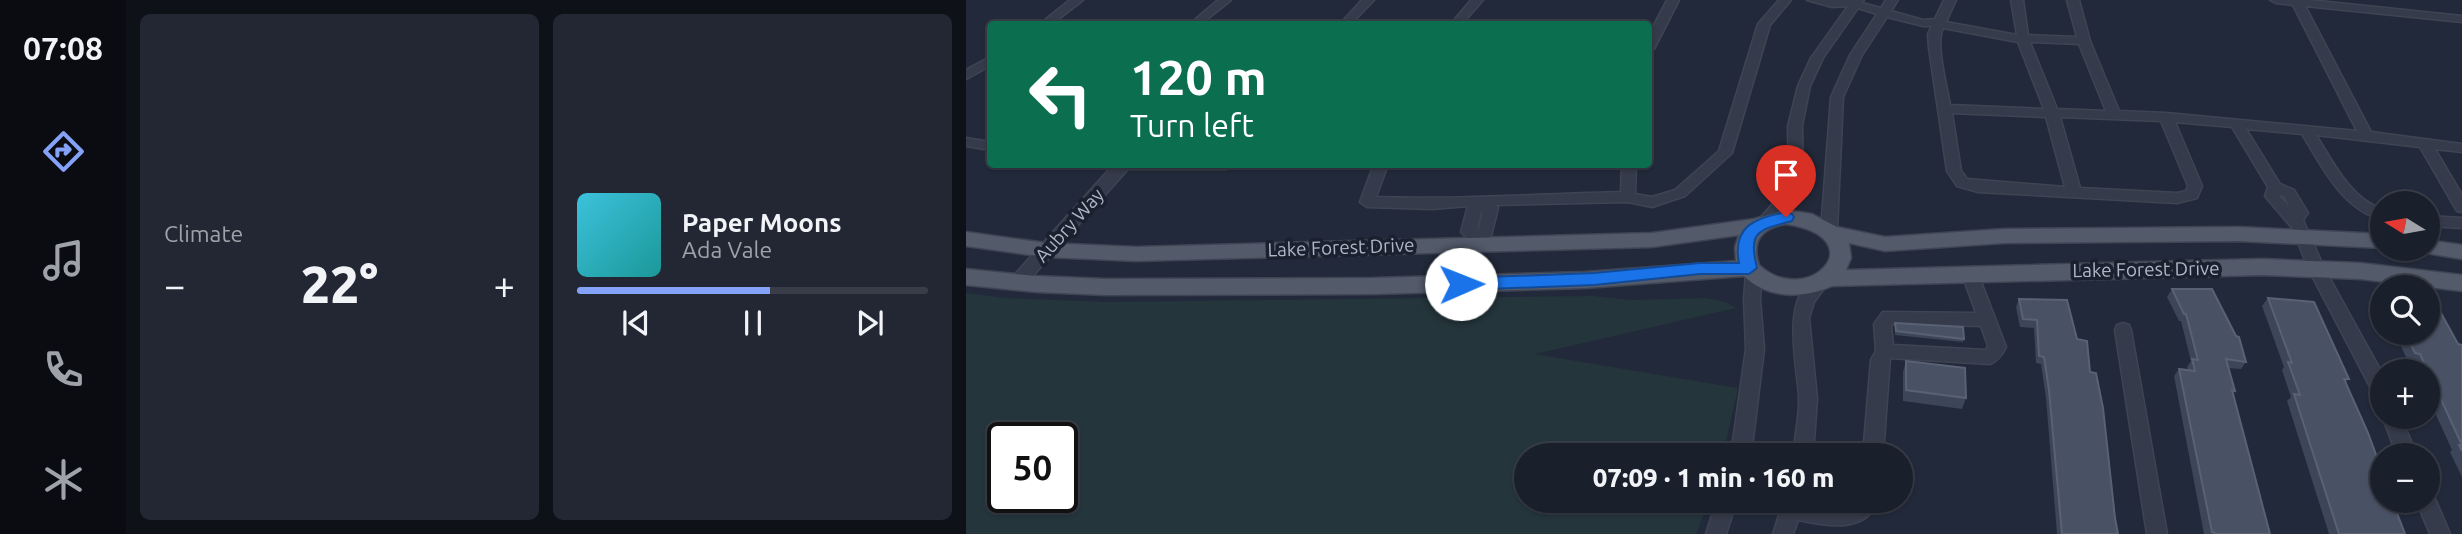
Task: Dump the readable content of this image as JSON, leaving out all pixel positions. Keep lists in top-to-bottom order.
{
  "streets": {
    "main road": ["Lake Forest Drive"],
    "street": ["Aubry Way"]
  },
  "crossings": [
    ["Aubry Way", "Lake Forest Drive"]
  ],
  "north": "left",
  "page": {
    "tabs": "07:08",
    "tile": "Climate",
    "turn": ["120 m", "Turn left"],
    "map_buttons": ["+", "−"],
    "song": ["Paper Moons", "Ada Vale"],
    "heat": ["−", "22°", "+"],
    "limit": "50",
    "trip": "07:09 · 1 min · 160 m"
  }
}
